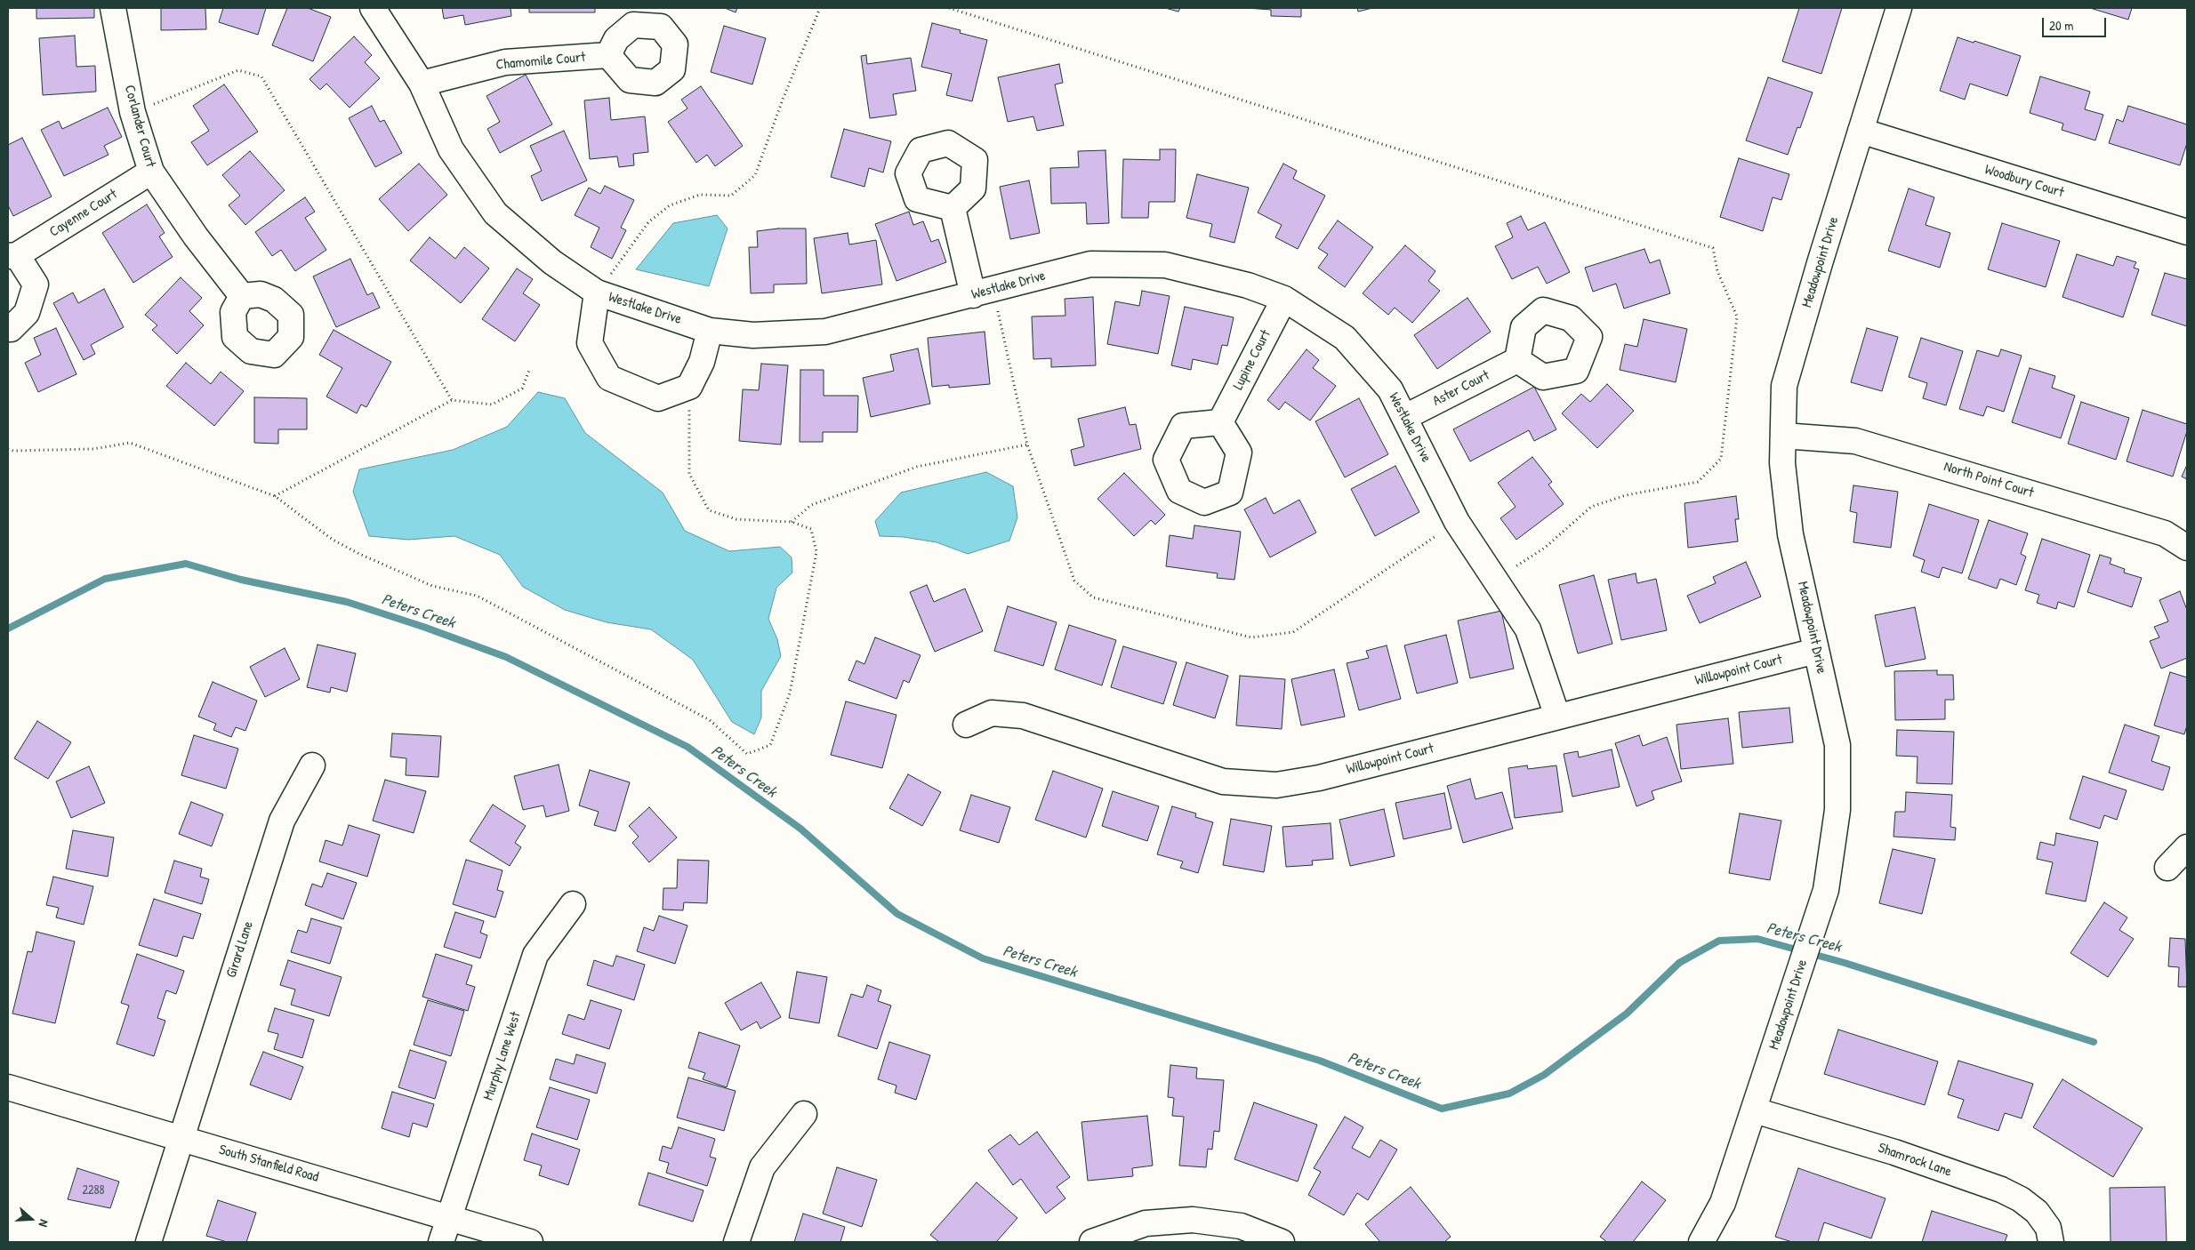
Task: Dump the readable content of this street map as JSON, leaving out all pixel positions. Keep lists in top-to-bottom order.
{
  "streets": {
    "street": [
      "Chamomile Court",
      "Corlander Court",
      "Woodbury Court",
      "Cayenne Court",
      "Meadowpoint Drive",
      "Westlake Drive",
      "Lupine Court",
      "Aster Court",
      "North Point Court",
      "Willowpoint Court",
      "Girard Lane",
      "Murphy Lane West",
      "Shamrock Lane",
      "South Stanfield Road"
    ]
  },
  "crossings": [
    ["Chamomile Court", "Westlake Drive"],
    ["Corlander Court", "Cayenne Court"],
    ["Woodbury Court", "Meadowpoint Drive"],
    ["Meadowpoint Drive", "North Point Court"],
    ["Meadowpoint Drive", "Willowpoint Court"],
    ["Meadowpoint Drive", "Shamrock Lane"],
    ["Westlake Drive", "Lupine Court"],
    ["Westlake Drive", "Aster Court"],
    ["Westlake Drive", "Willowpoint Court"],
    ["Girard Lane", "South Stanfield Road"],
    ["Murphy Lane West", "South Stanfield Road"]
  ],
  "water": ["Peters Creek"],
  "house_numbers": ["2288"],
  "scale_bar": "20 m",
  "north": "right"
}
